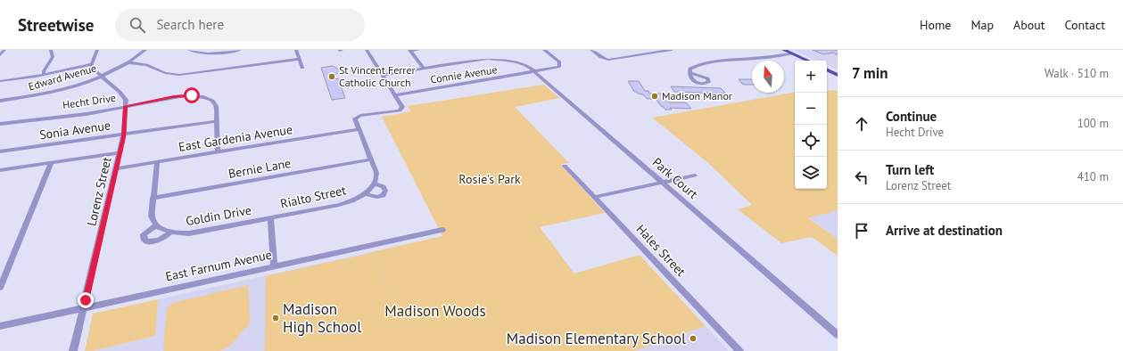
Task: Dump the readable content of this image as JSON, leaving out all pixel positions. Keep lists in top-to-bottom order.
{
  "streets": {
    "street": [
      "Connie Avenue",
      "Edward Avenue",
      "Hecht Drive",
      "Sonia Avenue",
      "East Gardenia Avenue",
      "Bernie Lane",
      "Park Court",
      "Lorenz Street",
      "Rialto Street",
      "Goldin Drive",
      "Hales Street",
      "East Farnum Avenue"
    ]
  },
  "crossings": [
    ["Connie Avenue", "Park Court"],
    ["Hecht Drive", "Sonia Avenue"],
    ["Hecht Drive", "East Gardenia Avenue"],
    ["Hecht Drive", "Lorenz Street"],
    ["Sonia Avenue", "Lorenz Street"],
    ["East Gardenia Avenue", "Lorenz Street"],
    ["Lorenz Street", "East Farnum Avenue"],
    ["Rialto Street", "Goldin Drive"],
    ["Rialto Street", "East Farnum Avenue"]
  ],
  "parks": ["Rosie's Park", "Madison Woods"],
  "places": [
    "St Vincent Ferrer Catholic Church",
    "Madison Manor",
    "Madison High School",
    "Madison Elementary School"
  ],
  "north": "top",
  "page": {
    "header": "Streetwise",
    "search": "Search here",
    "nav": [
      "Home",
      "Map",
      "About",
      "Contact"
    ],
    "heading": ["7 min", "Walk · 510 m"],
    "map_buttons": ["+", "−"],
    "list": [
      ["Continue", "Hecht Drive", "100 m"],
      ["Turn left", "Lorenz Street", "410 m"],
      "Arrive at destination"
    ]
  }
}
